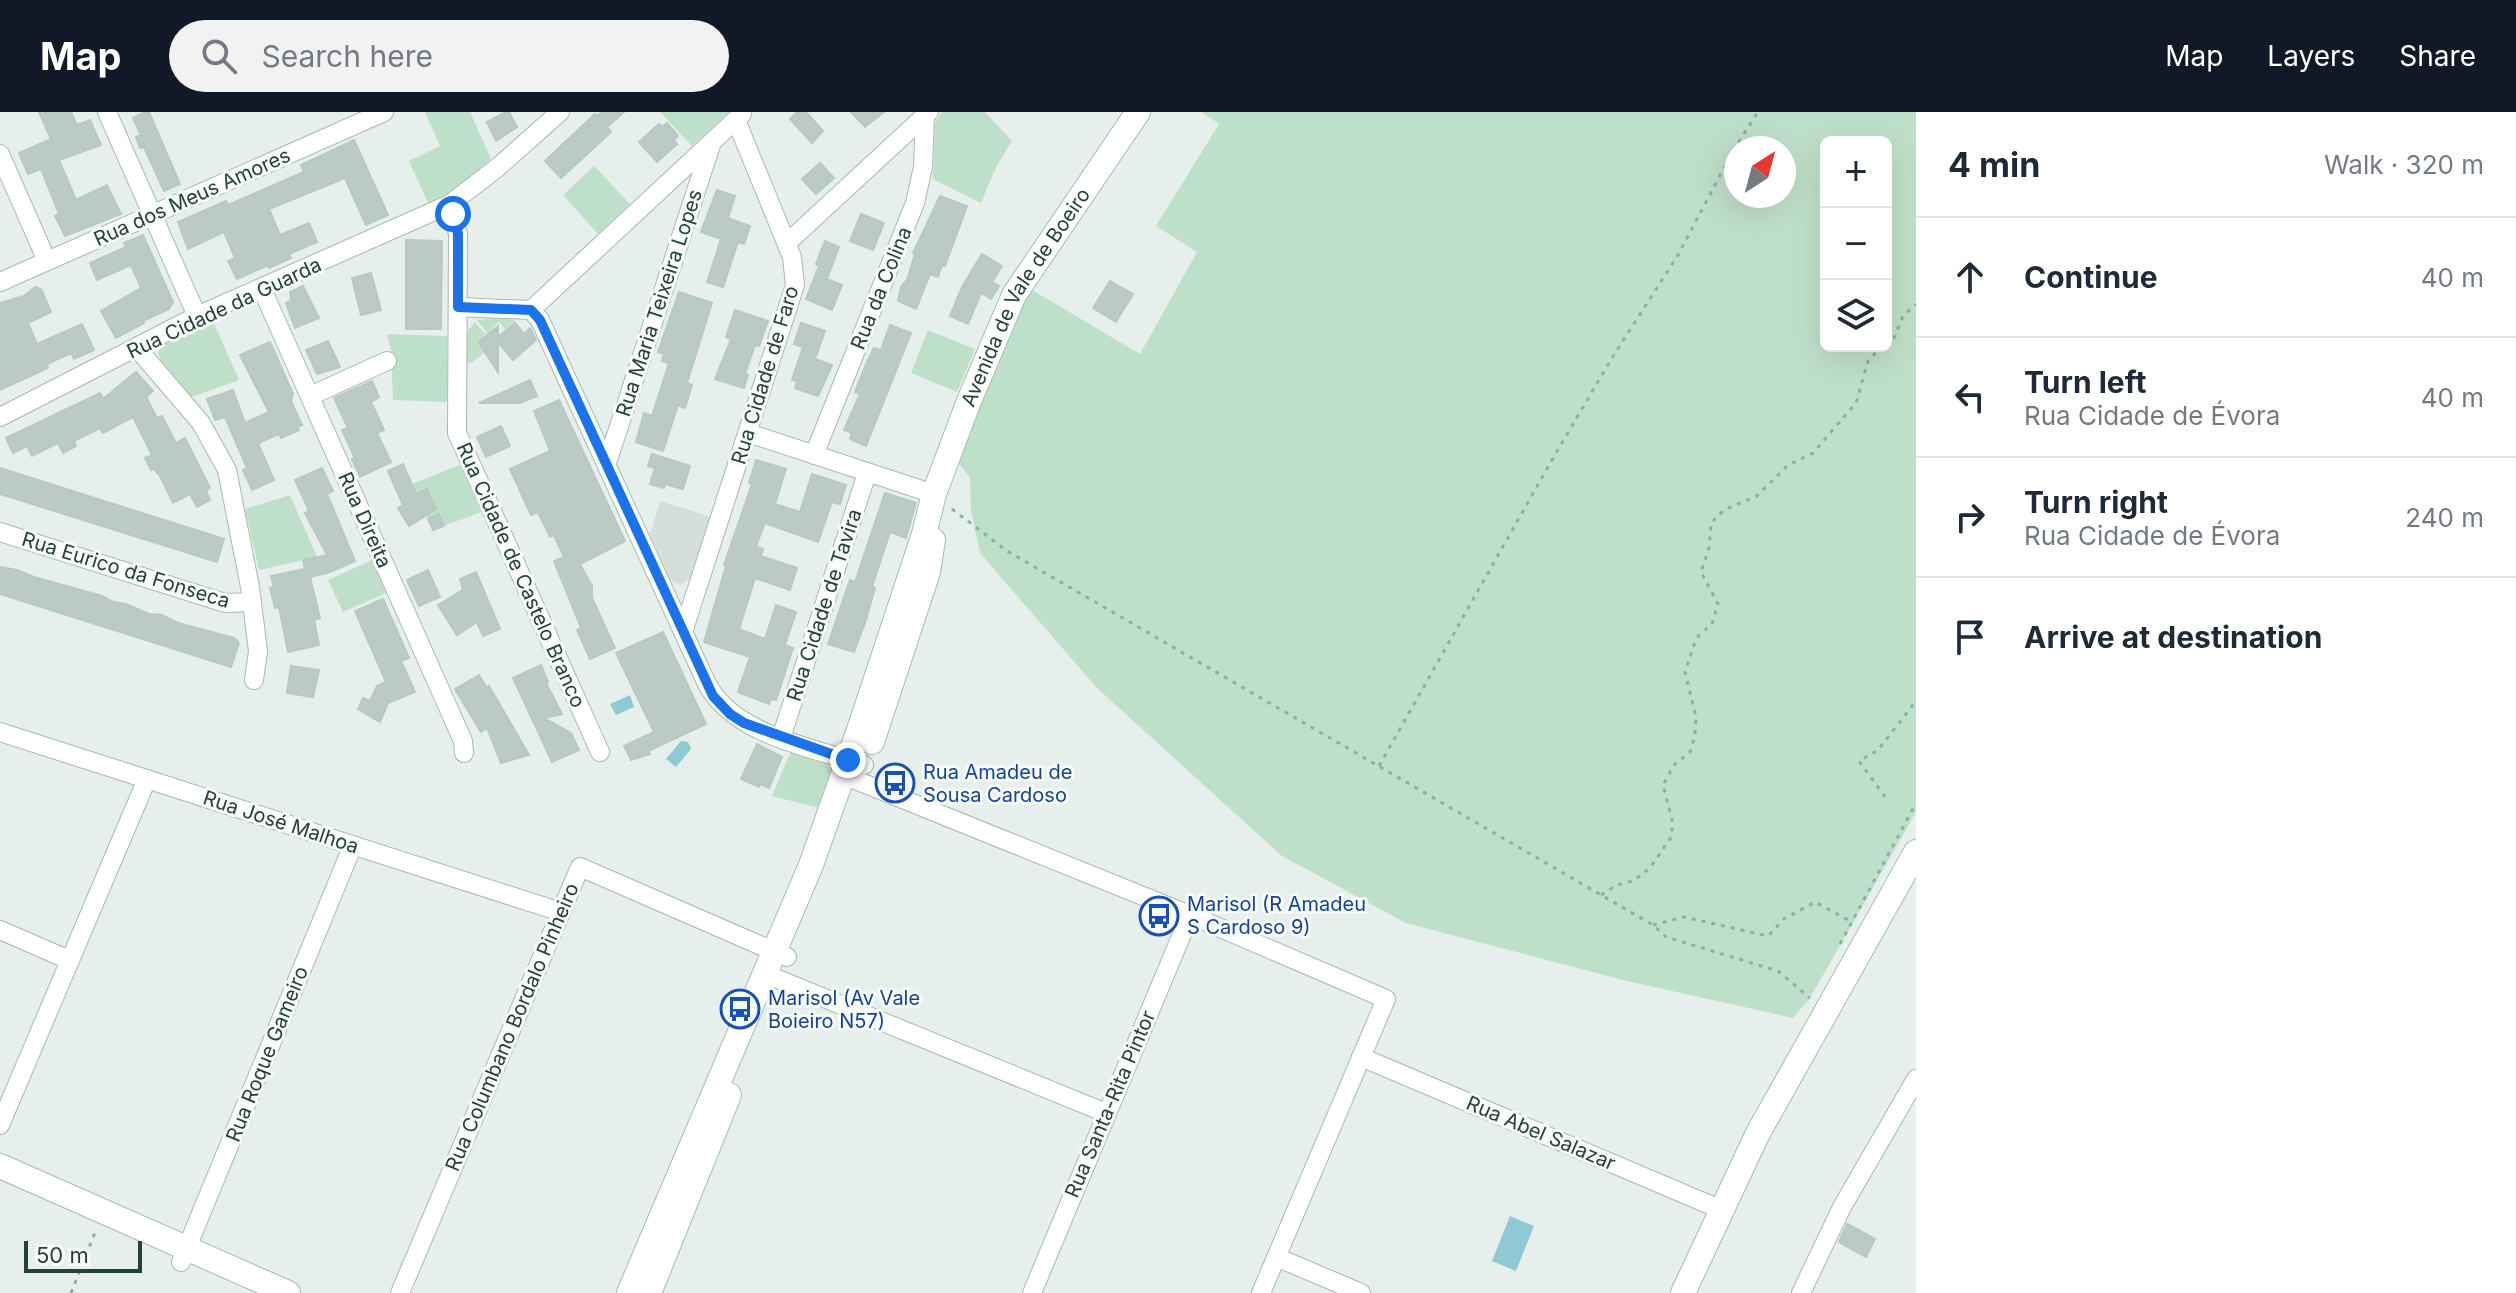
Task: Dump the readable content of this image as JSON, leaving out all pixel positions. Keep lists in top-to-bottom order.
{
  "streets": {
    "street": [
      "Rua dos Meus Amores",
      "Rua da Colina",
      "Avenida de Vale de Boeiro",
      "Rua Maria Teixeira Lopes",
      "Rua Cidade da Guarda",
      "Rua Cidade de Faro",
      "Rua Direita",
      "Rua Eurico da Fonseca",
      "Rua Cidade de Castelo Branco",
      "Rua Cidade de Tavira",
      "Rua José Malhoa",
      "Rua Columbano Bordalo Pinheiro",
      "Rua Roque Gameiro",
      "Rua Santa-Rita Pintor",
      "Rua Abel Salazar"
    ]
  },
  "crossings": [
    ["Avenida de Vale de Boeiro", "Rua Columbano Bordalo Pinheiro"],
    ["Rua Cidade da Guarda", "Rua Direita"],
    ["Rua Cidade da Guarda", "Rua Cidade de Castelo Branco"],
    ["Rua José Malhoa", "Rua Columbano Bordalo Pinheiro"],
    ["Rua José Malhoa", "Rua Roque Gameiro"]
  ],
  "places": {
    "bus stop": ["Rua Amadeu de Sousa Cardoso", "Marisol (R Amadeu S Cardoso 9)", "Marisol (Av Vale Boieiro N57)"]
  },
  "scale_bar": "50 m",
  "north": "top right",
  "page": {
    "header": "Map",
    "search": "Search here",
    "nav": ["Map", "Layers", "Share"],
    "heading": ["4 min", "Walk · 320 m"],
    "map_buttons": ["+", "−"],
    "list": [
      ["Continue", "40 m"],
      ["Turn left", "Rua Cidade de Évora", "40 m"],
      ["Turn right", "Rua Cidade de Évora", "240 m"],
      "Arrive at destination"
    ],
    "scale": "50 m"
  }
}
